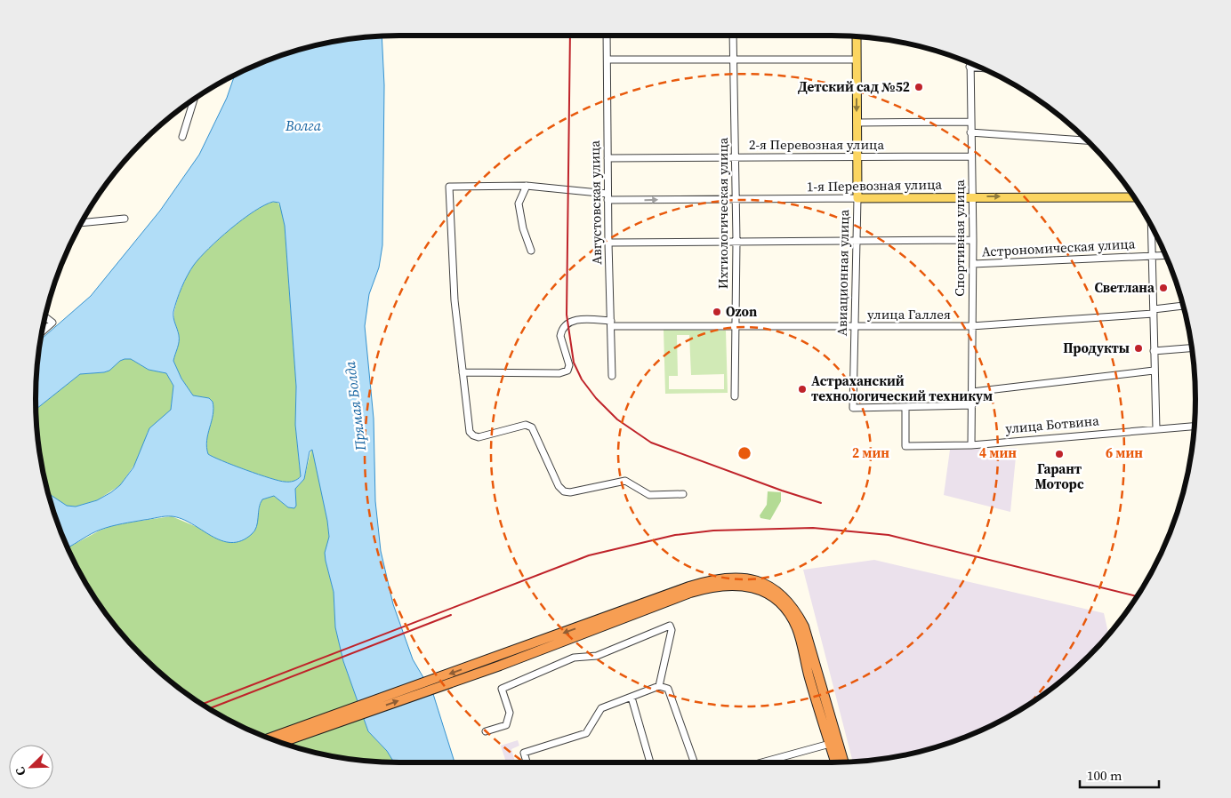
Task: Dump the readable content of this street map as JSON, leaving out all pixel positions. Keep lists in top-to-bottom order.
{
  "streets": {
    "main road": ["1-я Перевозная улица", "Авиационная улица"],
    "street": [
      "2-я Перевозная улица",
      "Августовская улица",
      "Ихтиологическая улица",
      "Спортивная улица",
      "Астрономическая улица",
      "улица Галлея",
      "улица Ботвина"
    ]
  },
  "crossings": [
    ["2-я Перевозная улица", "Августовская улица"],
    ["2-я Перевозная улица", "Ихтиологическая улица"],
    ["2-я Перевозная улица", "Спортивная улица"],
    ["2-я Перевозная улица", "Авиационная улица"],
    ["1-я Перевозная улица", "Августовская улица"],
    ["1-я Перевозная улица", "Ихтиологическая улица"],
    ["1-я Перевозная улица", "Спортивная улица"],
    ["1-я Перевозная улица", "Авиационная улица"],
    ["1-я Перевозная улица", "улица Галлея"],
    ["Августовская улица", "Астрономическая улица"],
    ["Августовская улица", "улица Галлея"],
    ["Ихтиологическая улица", "Астрономическая улица"],
    ["Ихтиологическая улица", "улица Галлея"],
    ["Спортивная улица", "Астрономическая улица"],
    ["Спортивная улица", "улица Галлея"],
    ["Спортивная улица", "улица Ботвина"],
    ["Астрономическая улица", "Авиационная улица"],
    ["Авиационная улица", "улица Галлея"],
    ["Авиационная улица", "улица Ботвина"]
  ],
  "water": ["Волга", "Прямая Болда"],
  "places": [
    "Детский сад №52",
    "Светлана",
    "Ozon",
    "Продукты",
    "Астраханский технологический техникум",
    "Гарант Моторс"
  ],
  "scale_bar": "100 m",
  "north": "bottom left",
  "rings": ["2 мин", "4 мин", "6 мин"]
}
